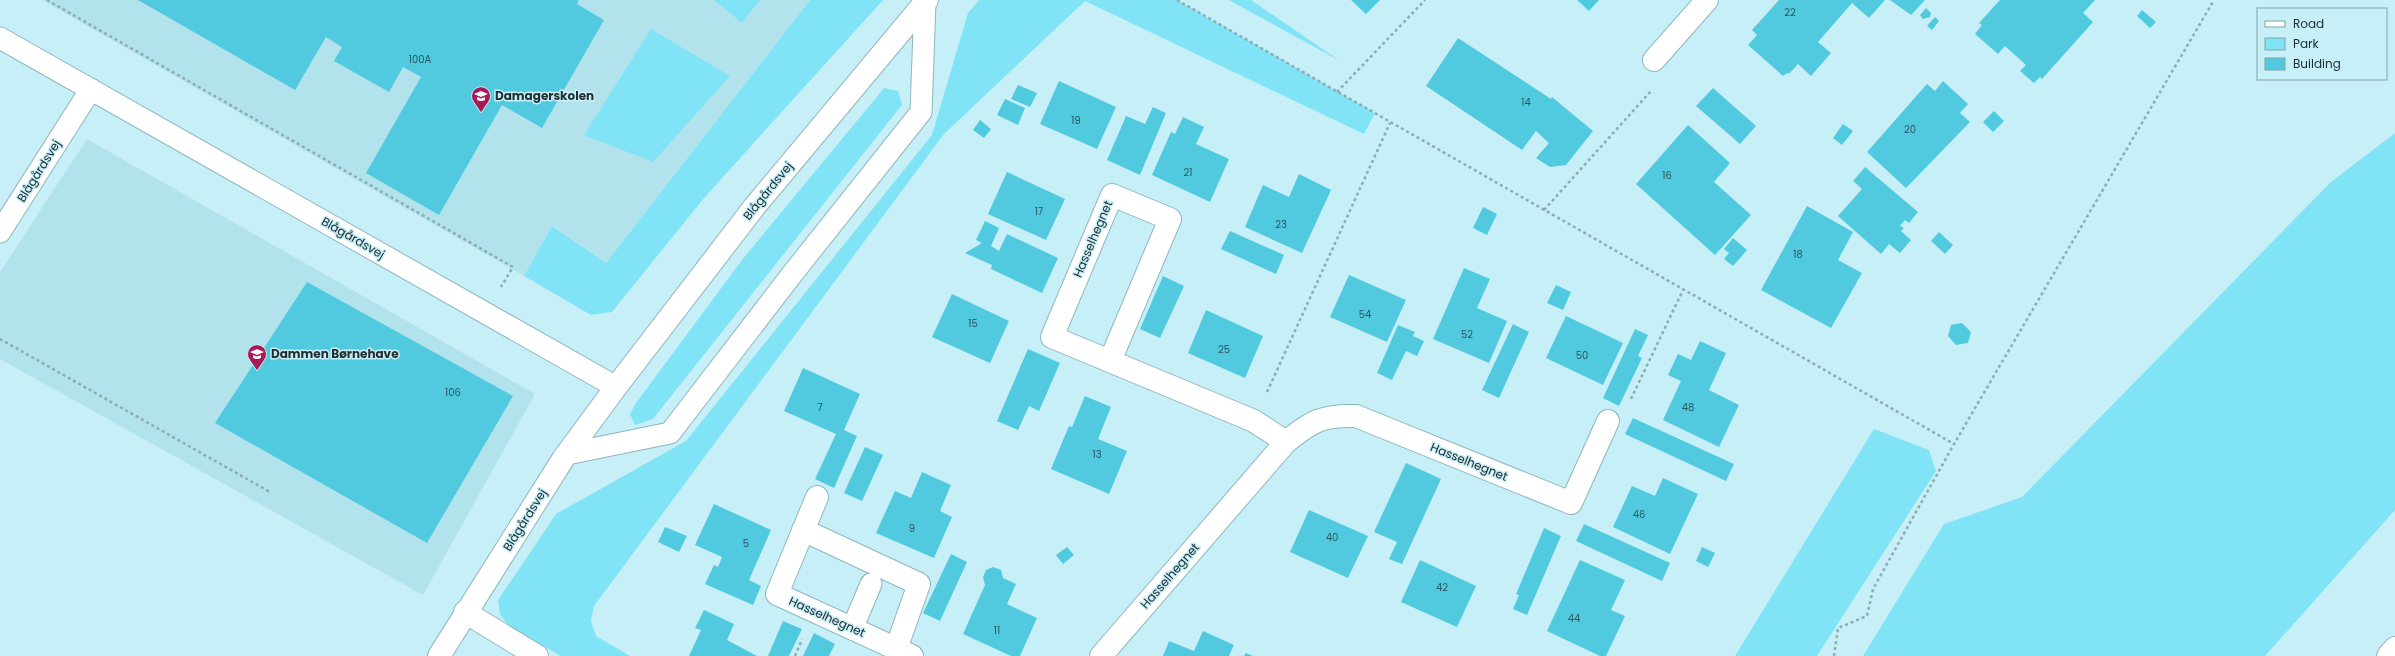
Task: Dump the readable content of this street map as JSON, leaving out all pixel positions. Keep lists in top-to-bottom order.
{
  "streets": {
    "main road": ["Blågårdsvej", "Hasselhegnet"]
  },
  "places": {
    "school or university": ["Damagerskolen", "Dammen Børnehave"]
  },
  "house_numbers": [
    "22",
    "100A",
    "14",
    "19",
    "20",
    "21",
    "16",
    "17",
    "23",
    "18",
    "54",
    "15",
    "52",
    "25",
    "50",
    "106",
    "7",
    "48",
    "13",
    "46",
    "9",
    "40",
    "5",
    "42",
    "44",
    "11"
  ],
  "legend": ["Road", "Park", "Building"]
}
